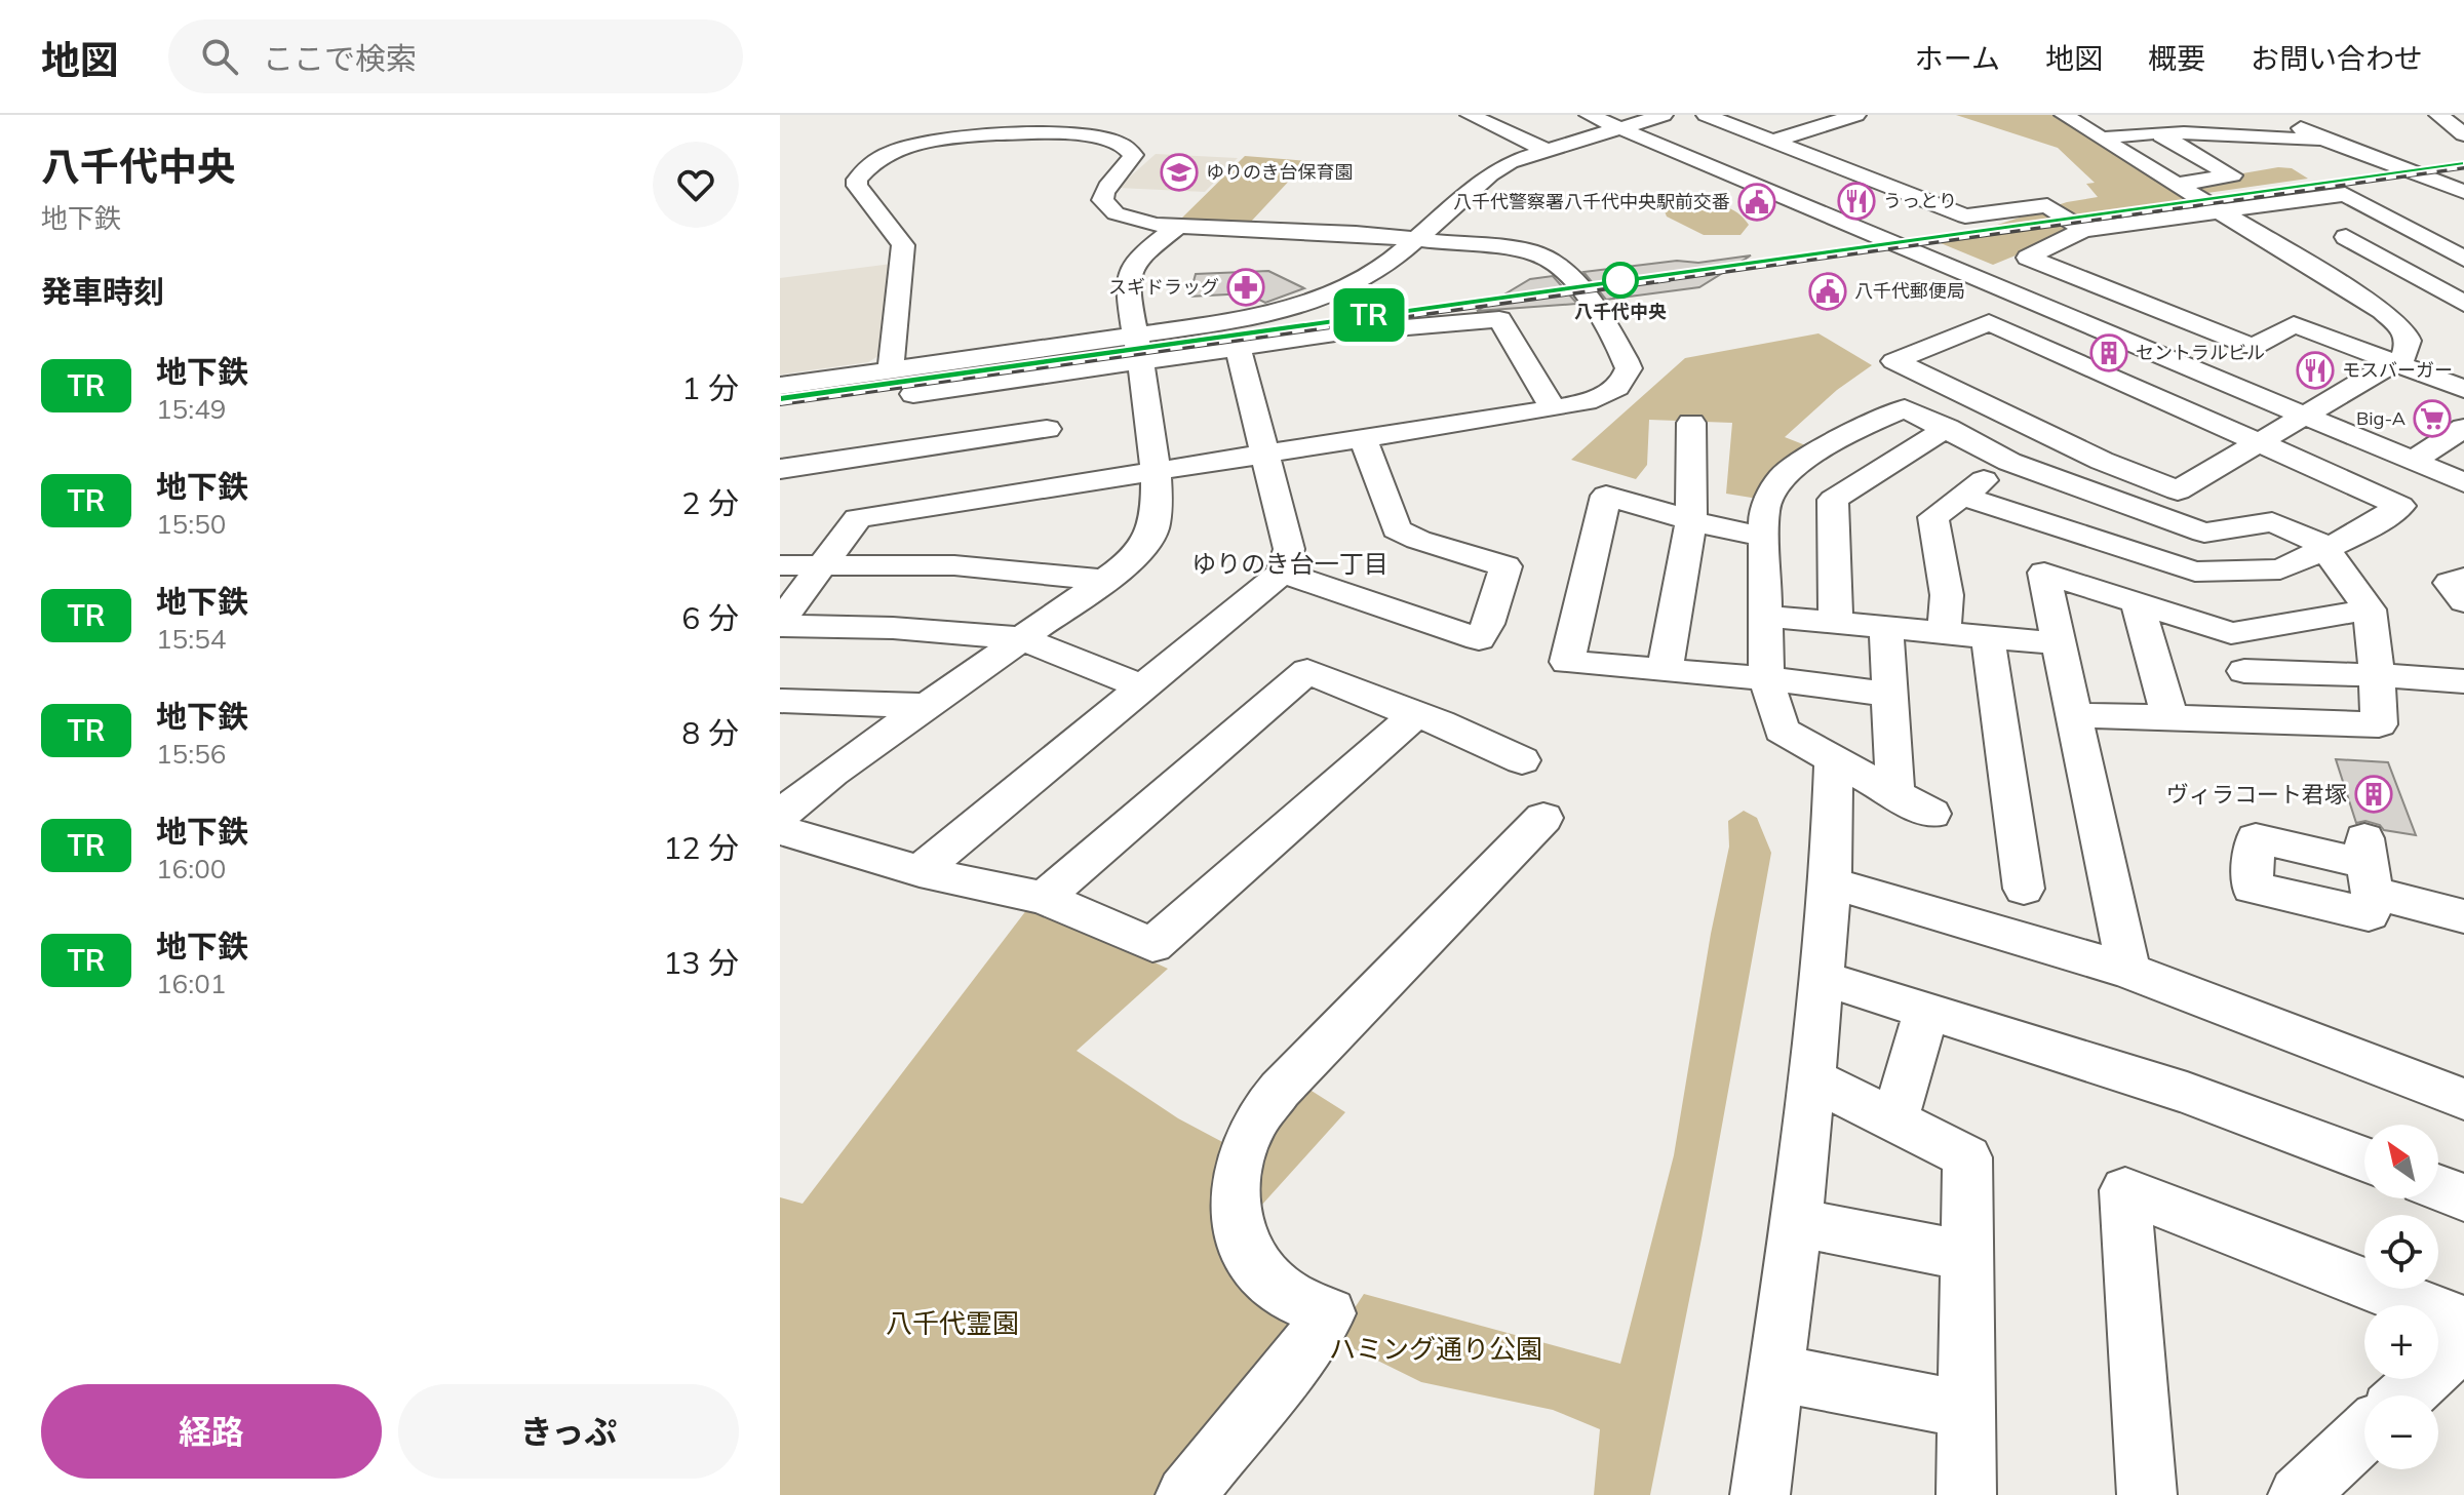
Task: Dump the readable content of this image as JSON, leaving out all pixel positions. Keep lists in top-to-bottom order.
{
  "districts": ["ゆりのき台一丁目"],
  "parks": ["八千代霊園", "ハミング通り公園"],
  "places": {
    "school or university": ["ゆりのき台保育園"],
    "restaurant": ["うっとり", "モスバーガー"],
    "public building": ["八千代警察署八千代中央駅前交番", "八千代郵便局"],
    "other": ["八千代中央"],
    "pharmacy": ["スギドラッグ"],
    "building": ["セントラルビル", "ヴィラコート君塚"],
    "supermarket": ["Big-A"]
  },
  "lines": ["metro line TR"],
  "north": "top left",
  "page": {
    "header": "地図",
    "search": "ここで検索",
    "nav": [
      "ホーム",
      "地図",
      "概要",
      "お問い合わせ"
    ],
    "heading": [
      ["八千代中央", "地下鉄"],
      "発車時刻"
    ],
    "on_map": "TR",
    "list": [
      {
        "mark": "TR",
        "name": "地下鉄",
        "note": "15:49",
        "value": "1 分"
      },
      {
        "mark": "TR",
        "name": "地下鉄",
        "note": "15:50",
        "value": "2 分"
      },
      {
        "mark": "TR",
        "name": "地下鉄",
        "note": "15:54",
        "value": "6 分"
      },
      {
        "mark": "TR",
        "name": "地下鉄",
        "note": "15:56",
        "value": "8 分"
      },
      {
        "mark": "TR",
        "name": "地下鉄",
        "note": "16:00",
        "value": "12 分"
      },
      {
        "mark": "TR",
        "name": "地下鉄",
        "note": "16:01",
        "value": "13 分"
      }
    ],
    "map_buttons": ["+", "−"],
    "buttons": ["経路", "きっぷ"]
  }
}
